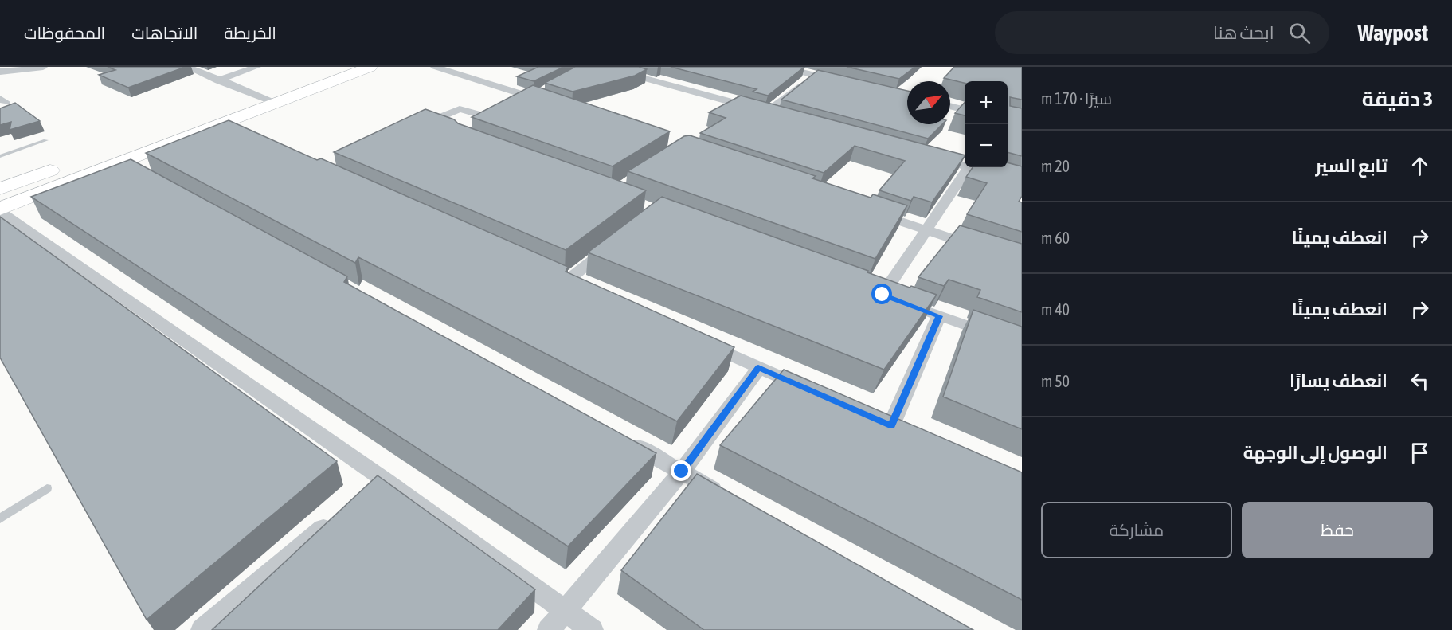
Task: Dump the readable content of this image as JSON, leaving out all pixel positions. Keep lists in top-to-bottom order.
{
  "north": "top right",
  "page": {
    "header": "Waypost",
    "search": "ابحث هنا",
    "nav": ["الخريطة", "الاتجاهات", "المحفوظات"],
    "heading": ["3 دقيقة", "سيرًا · 170 m"],
    "map_buttons": ["+", "−"],
    "list": [
      ["تابع السير", "20 m"],
      ["انعطف يمينًا", "60 m"],
      ["انعطف يمينًا", "40 m"],
      ["انعطف يسارًا", "50 m"],
      "الوصول إلى الوجهة"
    ],
    "buttons": ["حفظ", "مشاركة"]
  }
}
